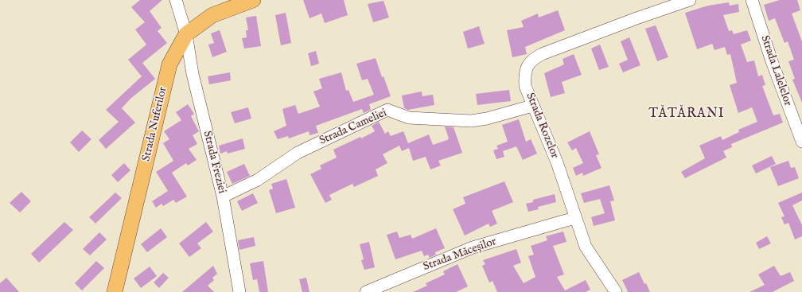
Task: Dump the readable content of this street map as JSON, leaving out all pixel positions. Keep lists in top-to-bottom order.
{
  "streets": {
    "main road": ["Strada Nuferilor"],
    "street": [
      "Strada Lalelelor",
      "Strada Rozelor",
      "Strada Cameliei",
      "Strada Freziei",
      "Strada Măceșilor"
    ]
  },
  "crossings": [
    ["Strada Nuferilor", "Strada Freziei"],
    ["Strada Rozelor", "Strada Cameliei"],
    ["Strada Rozelor", "Strada Măceșilor"],
    ["Strada Cameliei", "Strada Freziei"]
  ],
  "districts": ["TĂTĂRANI"]
}
